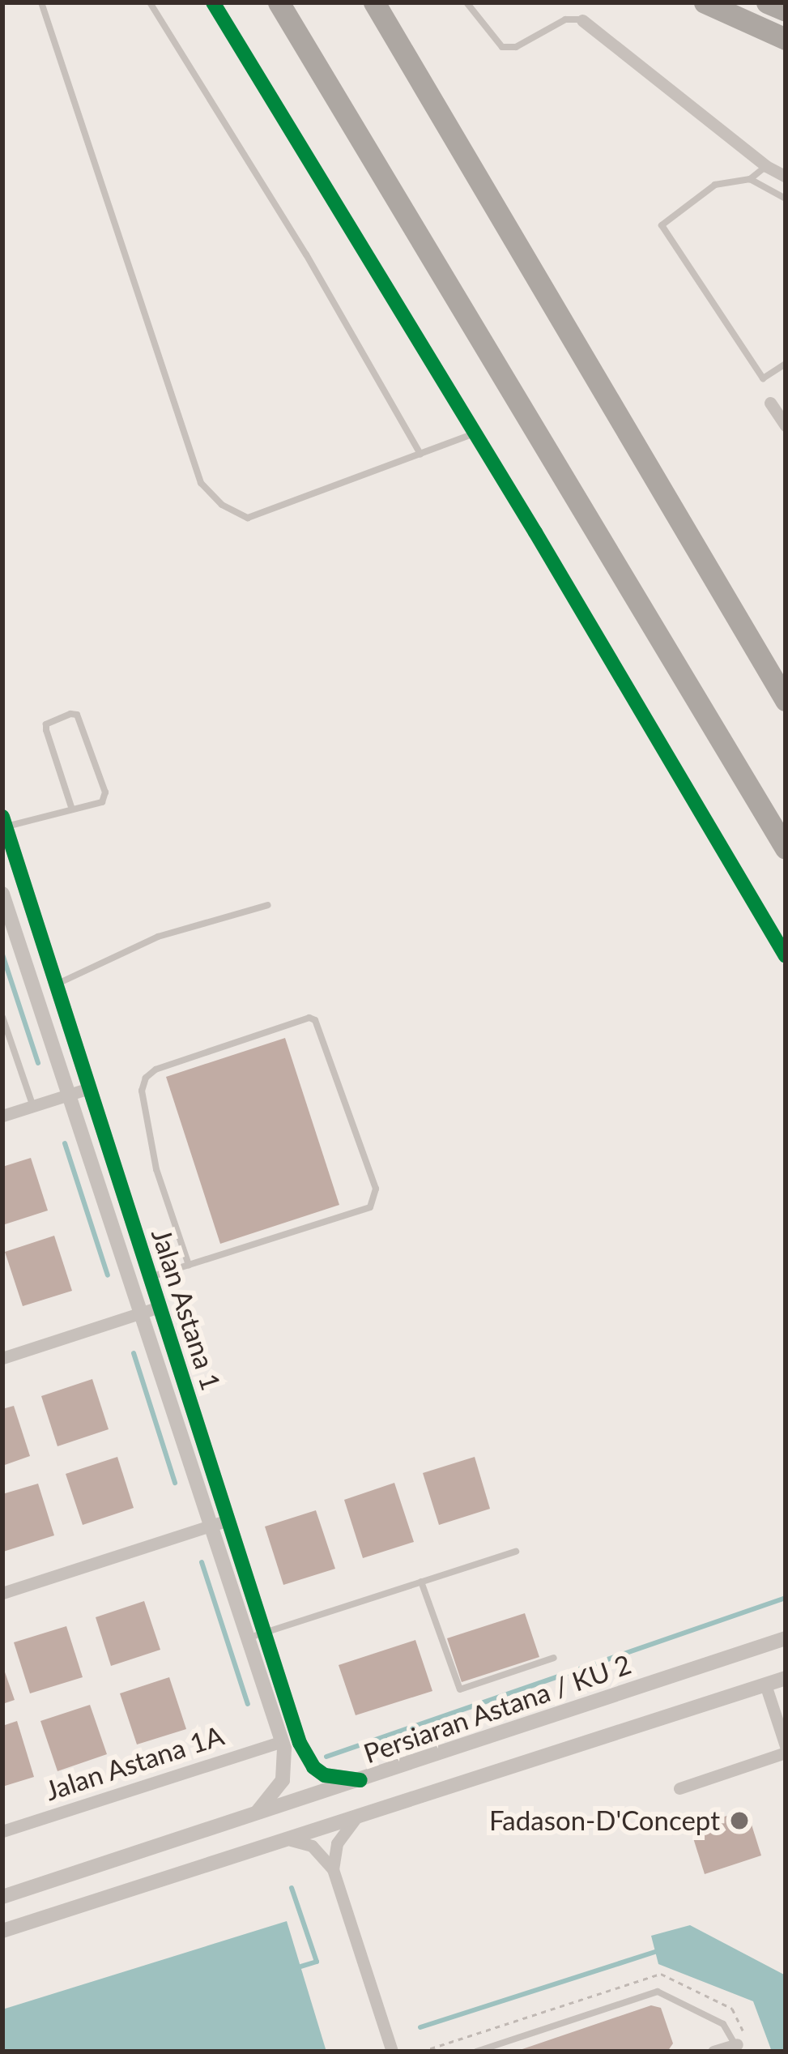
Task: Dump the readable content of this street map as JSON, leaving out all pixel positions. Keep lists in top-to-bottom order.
{
  "streets": {
    "street": ["Jalan Astana 1", "Persiaran Astana / KU 2", "Jalan Astana 1A"]
  },
  "crossings": [
    ["Jalan Astana 1", "Persiaran Astana / KU 2"],
    ["Jalan Astana 1", "Jalan Astana 1A"]
  ],
  "places": ["Fadason-D'Concept"]
}
